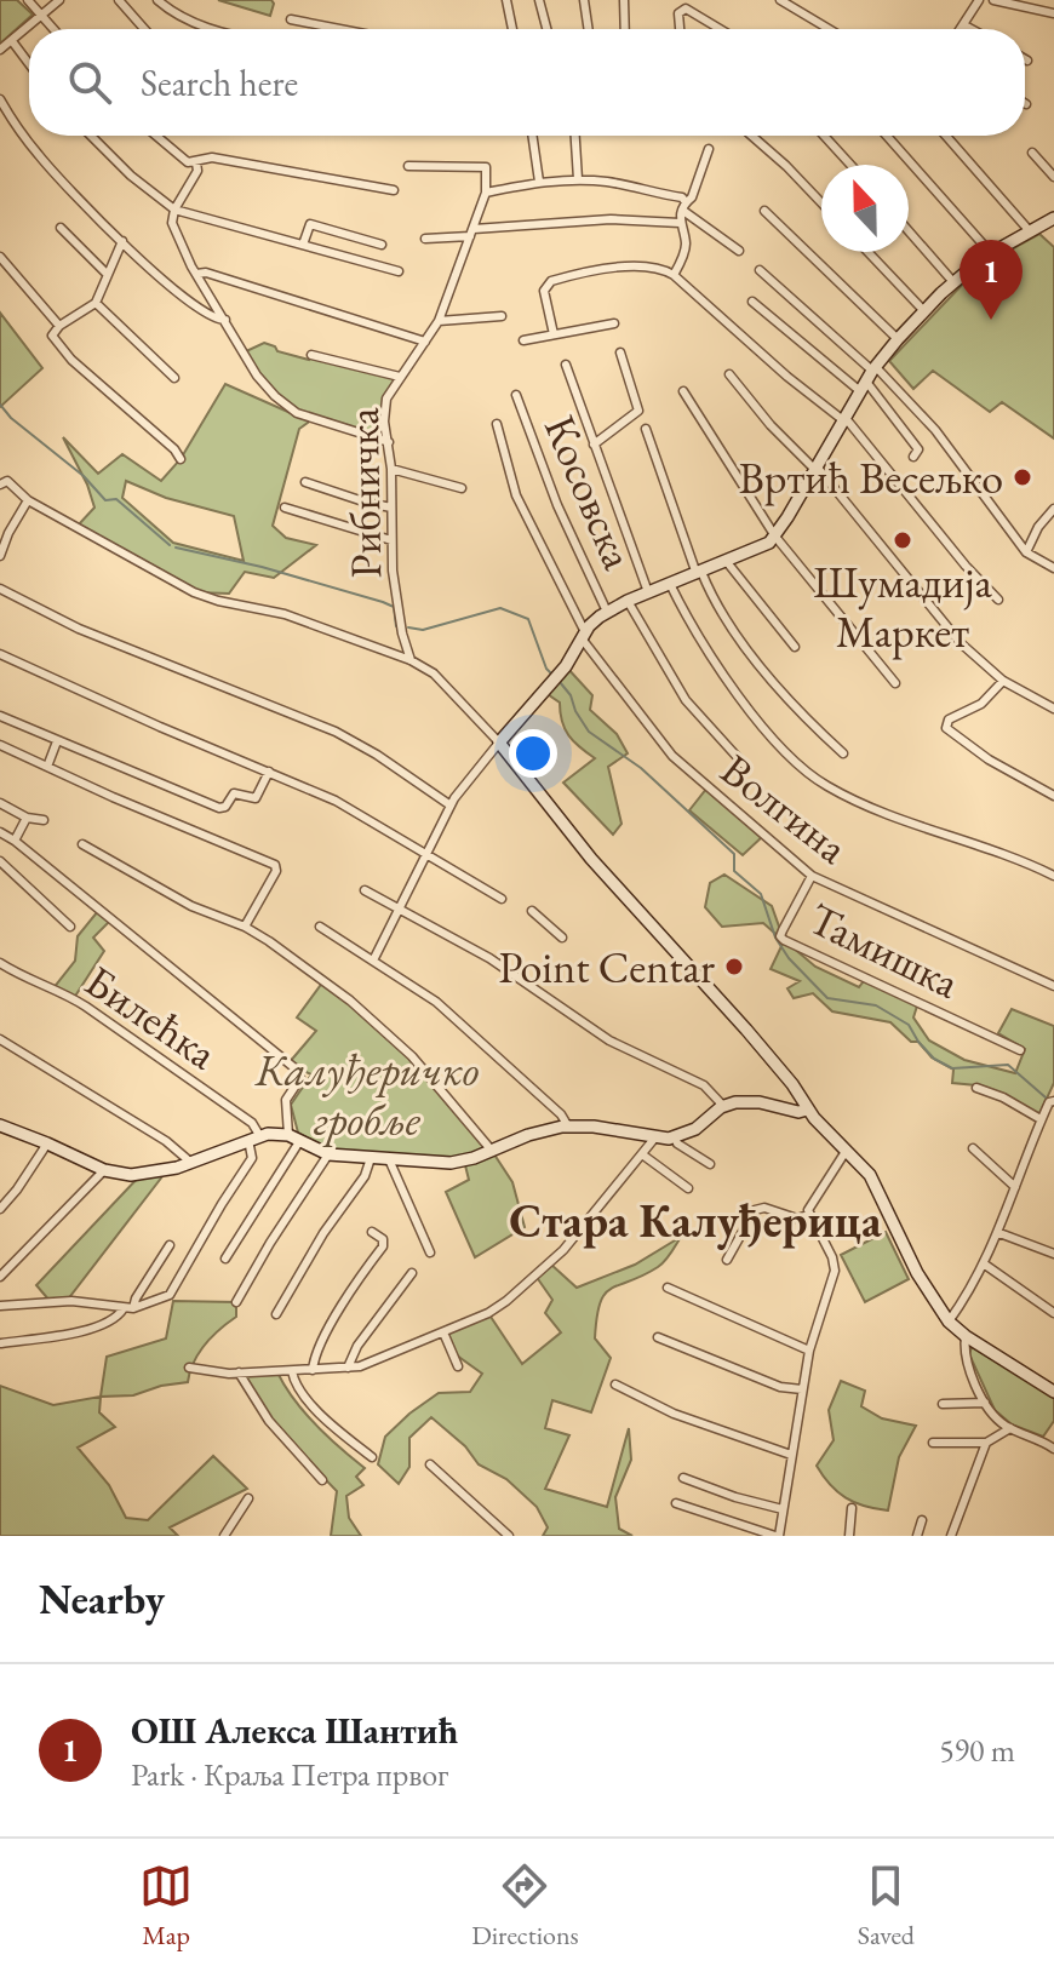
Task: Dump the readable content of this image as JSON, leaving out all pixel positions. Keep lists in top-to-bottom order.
{
  "streets": {
    "street": [
      "Косовска",
      "Рибничка",
      "Волгина",
      "Тамишка",
      "Билећка"
    ]
  },
  "crossings": [
    ["Волгина", "Тамишка"]
  ],
  "districts": ["Стара Калуђерица"],
  "parks": ["Калуђеричко гробље"],
  "places": ["Вртић Весељко", "Шумадија Маркет", "Point Centar"],
  "north": "top",
  "page": {
    "search": "Search here",
    "pins": "1",
    "heading": "Nearby",
    "list": [
      {
        "mark": "1",
        "name": "ОШ Алекса Шантић",
        "note": "Park · Краља Петра првог",
        "value": "590 m"
      }
    ],
    "nav": ["Map", "Directions", "Saved"]
  }
}
